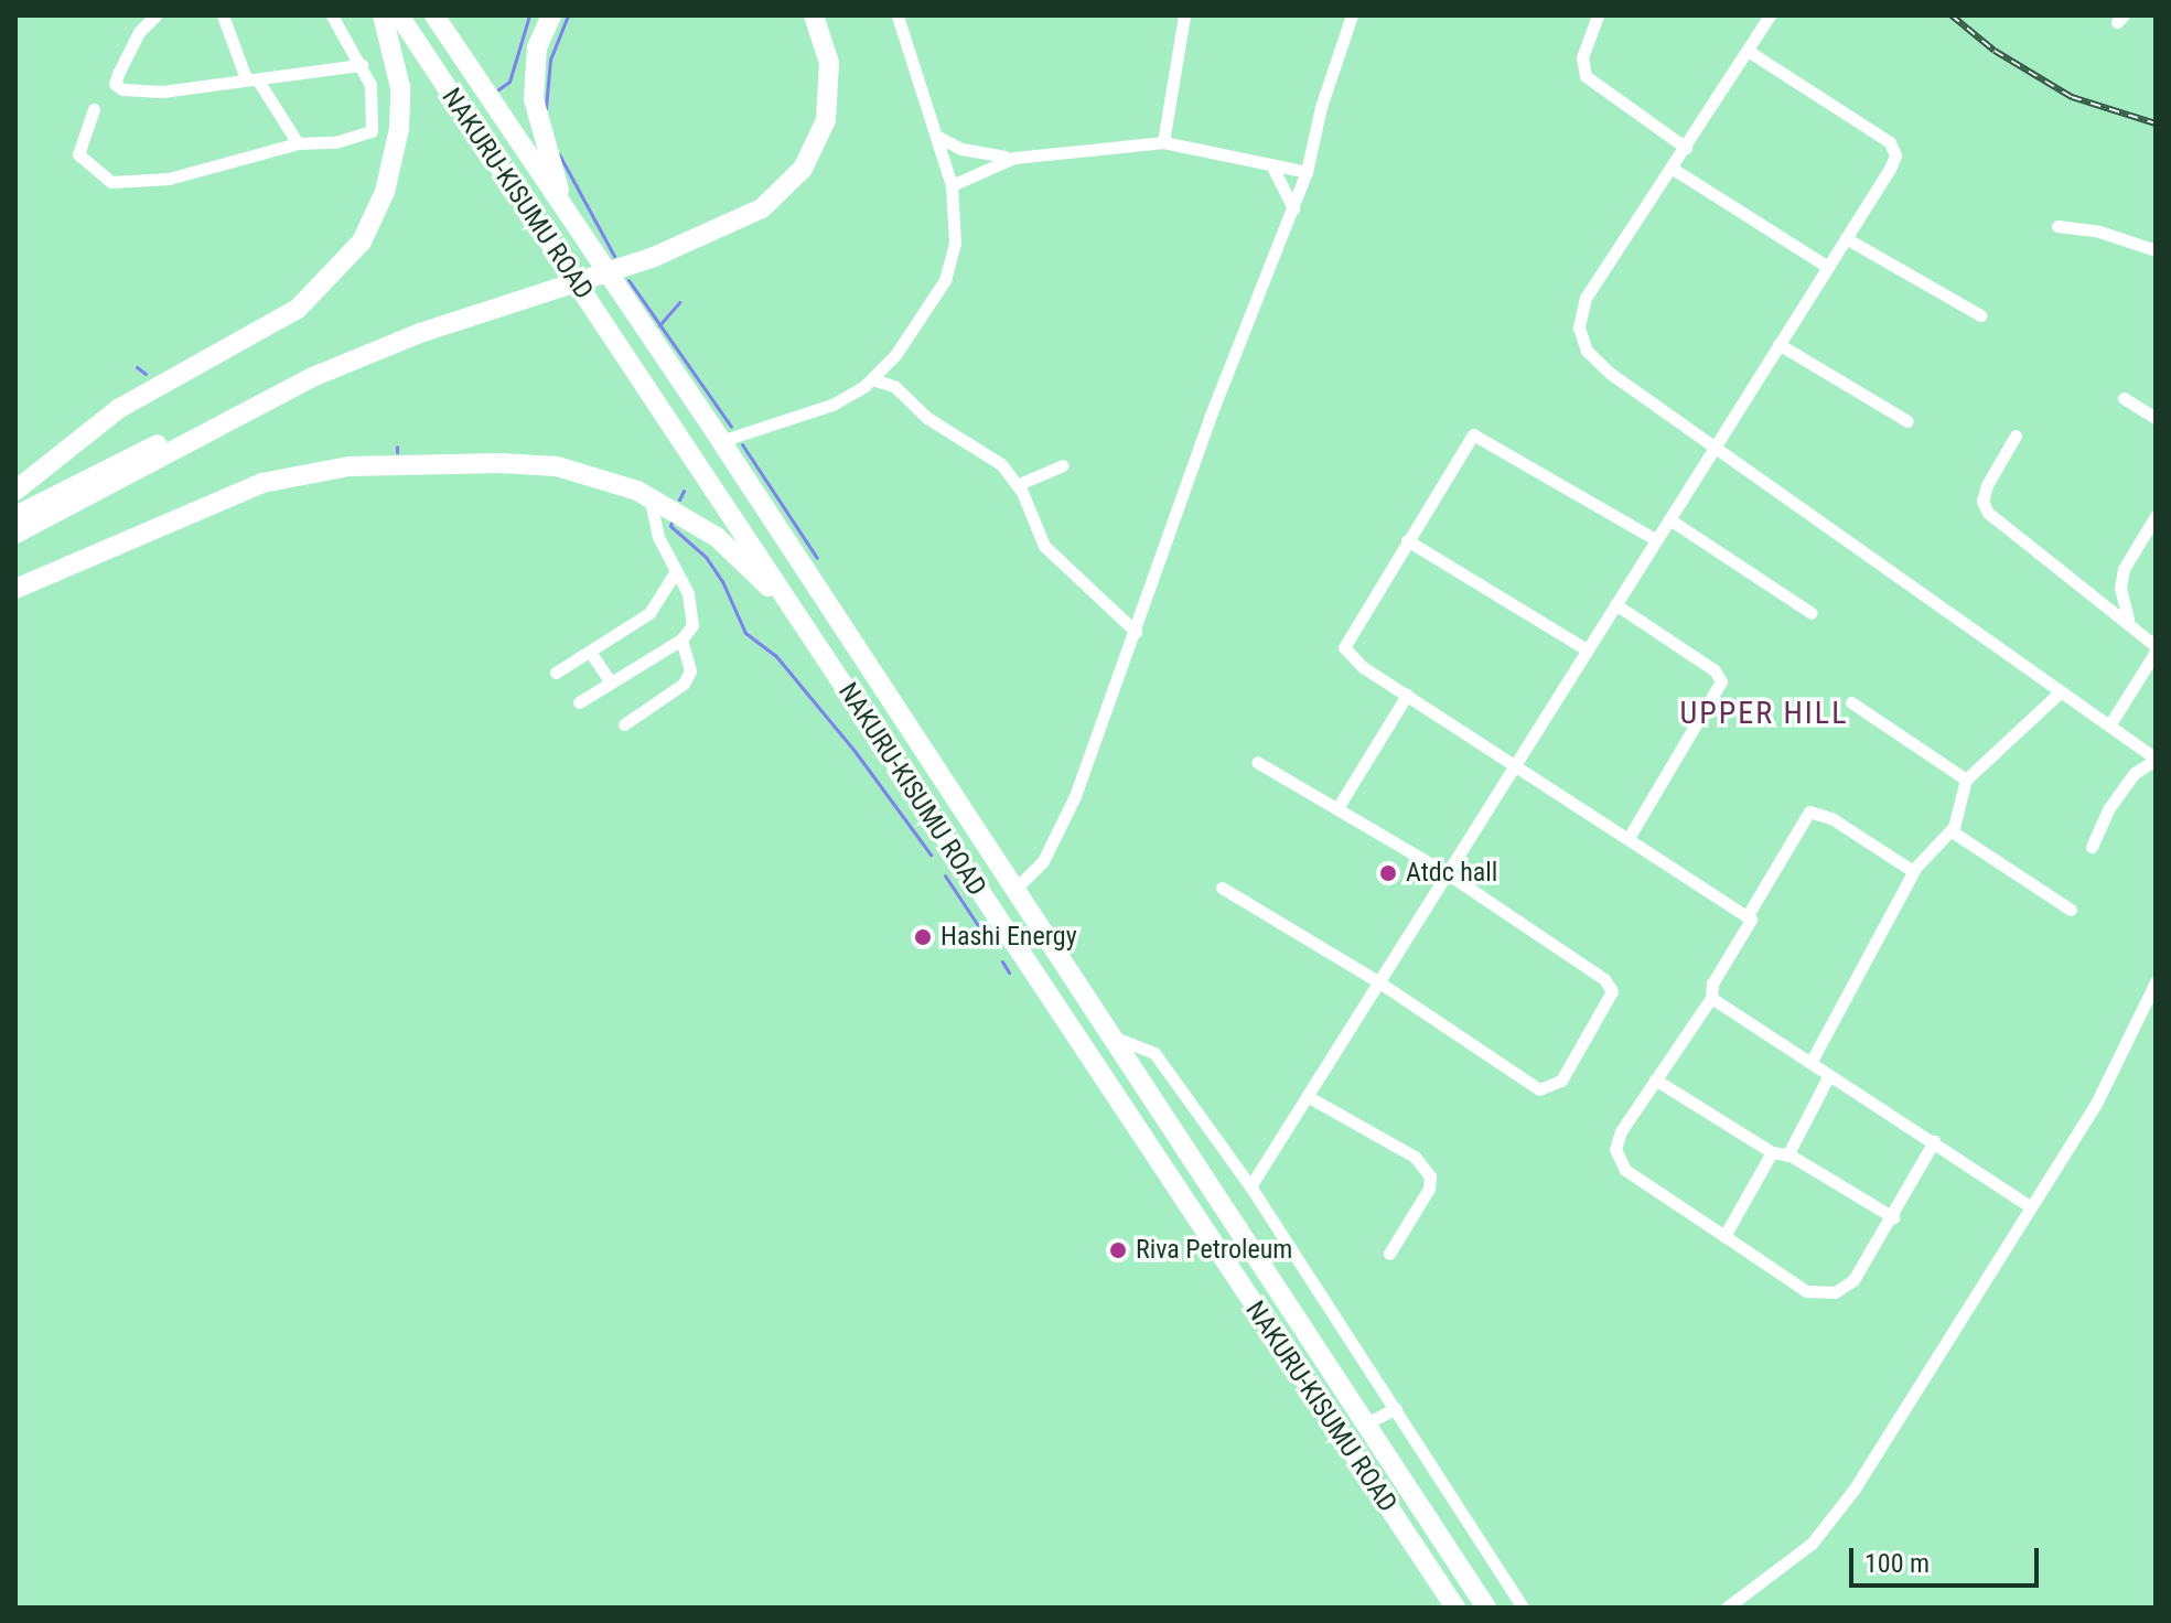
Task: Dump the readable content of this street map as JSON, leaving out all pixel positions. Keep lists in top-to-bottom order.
{
  "streets": {
    "highway": ["NAKURU-KISUMU ROAD"]
  },
  "districts": ["UPPER HILL"],
  "places": ["Atdc hall", "Hashi Energy", "Riva Petroleum"],
  "scale_bar": "100 m"
}
